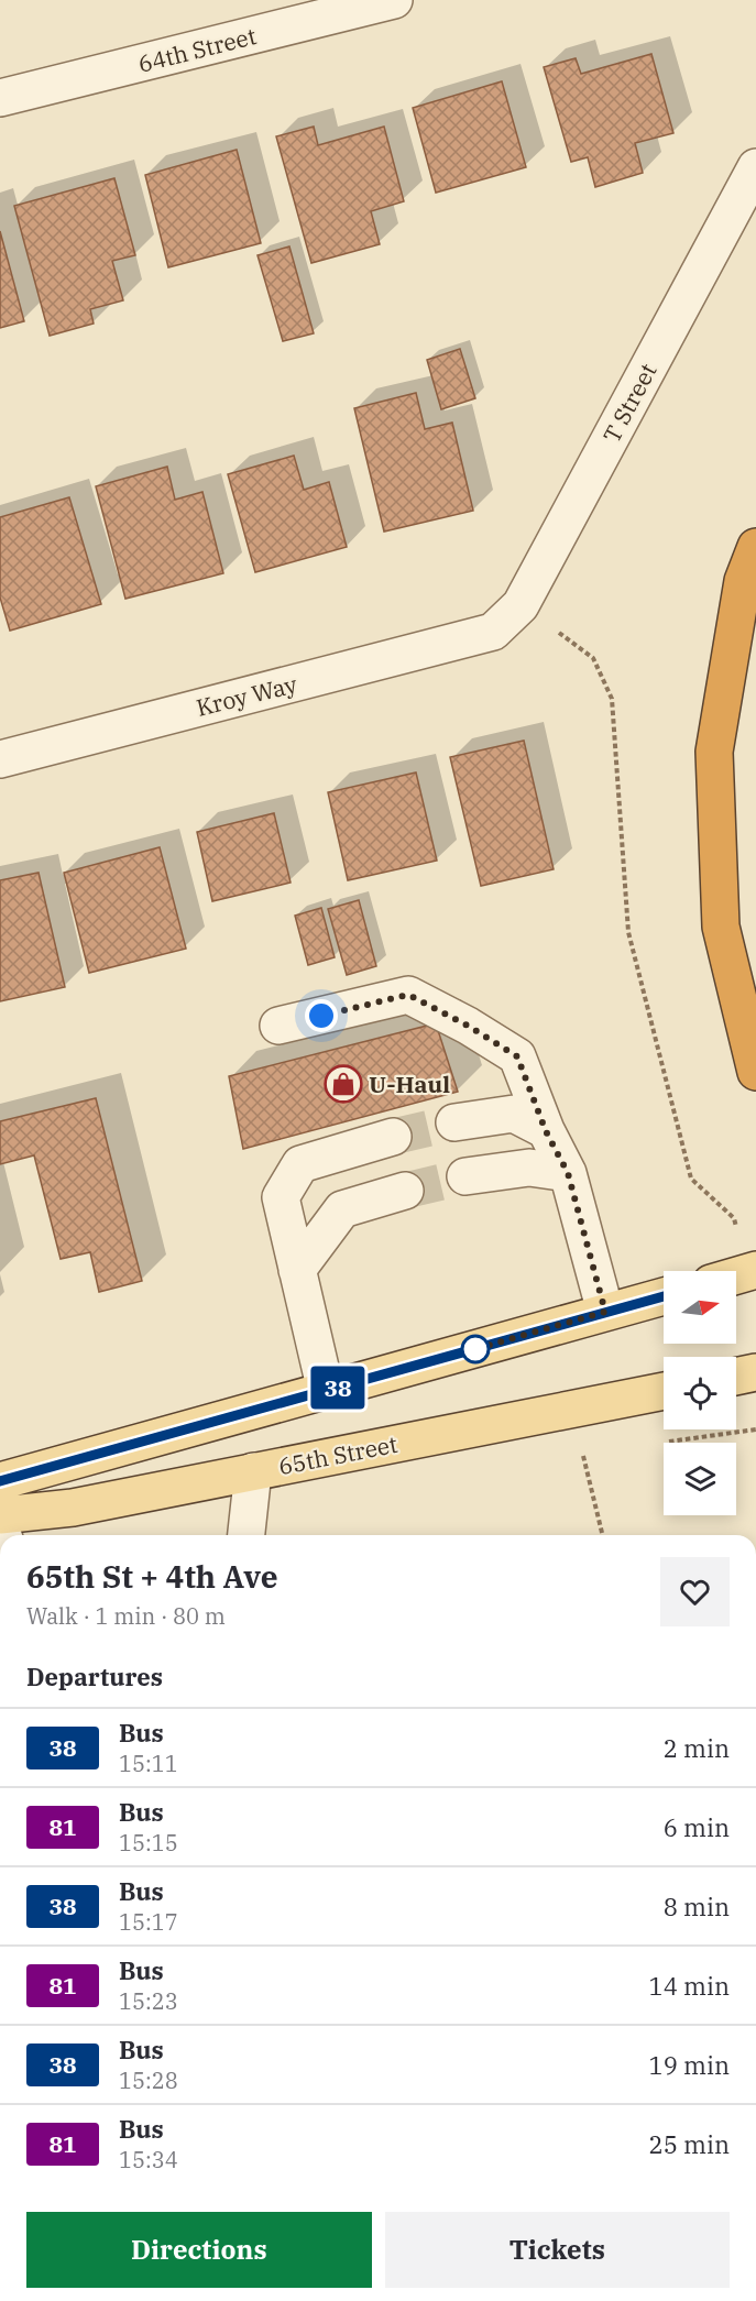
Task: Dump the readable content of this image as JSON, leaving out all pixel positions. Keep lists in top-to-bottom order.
{
  "streets": {
    "main road": ["65th Street"],
    "street": ["64th Street", "T Street", "Kroy Way"]
  },
  "crossings": [
    ["T Street", "Kroy Way"]
  ],
  "places": {
    "shop": ["U-Haul"]
  },
  "lines": ["bus line 38"],
  "north": "right",
  "page": {
    "on_map": "38",
    "heading": [
      ["65th St + 4th Ave", "Walk · 1 min · 80 m"],
      "Departures"
    ],
    "list": [
      {
        "mark": "38",
        "name": "Bus",
        "note": "15:11",
        "value": "2 min"
      },
      {
        "mark": "81",
        "name": "Bus",
        "note": "15:15",
        "value": "6 min"
      },
      {
        "mark": "38",
        "name": "Bus",
        "note": "15:17",
        "value": "8 min"
      },
      {
        "mark": "81",
        "name": "Bus",
        "note": "15:23",
        "value": "14 min"
      },
      {
        "mark": "38",
        "name": "Bus",
        "note": "15:28",
        "value": "19 min"
      },
      {
        "mark": "81",
        "name": "Bus",
        "note": "15:34",
        "value": "25 min"
      }
    ],
    "buttons": ["Directions", "Tickets"]
  }
}
